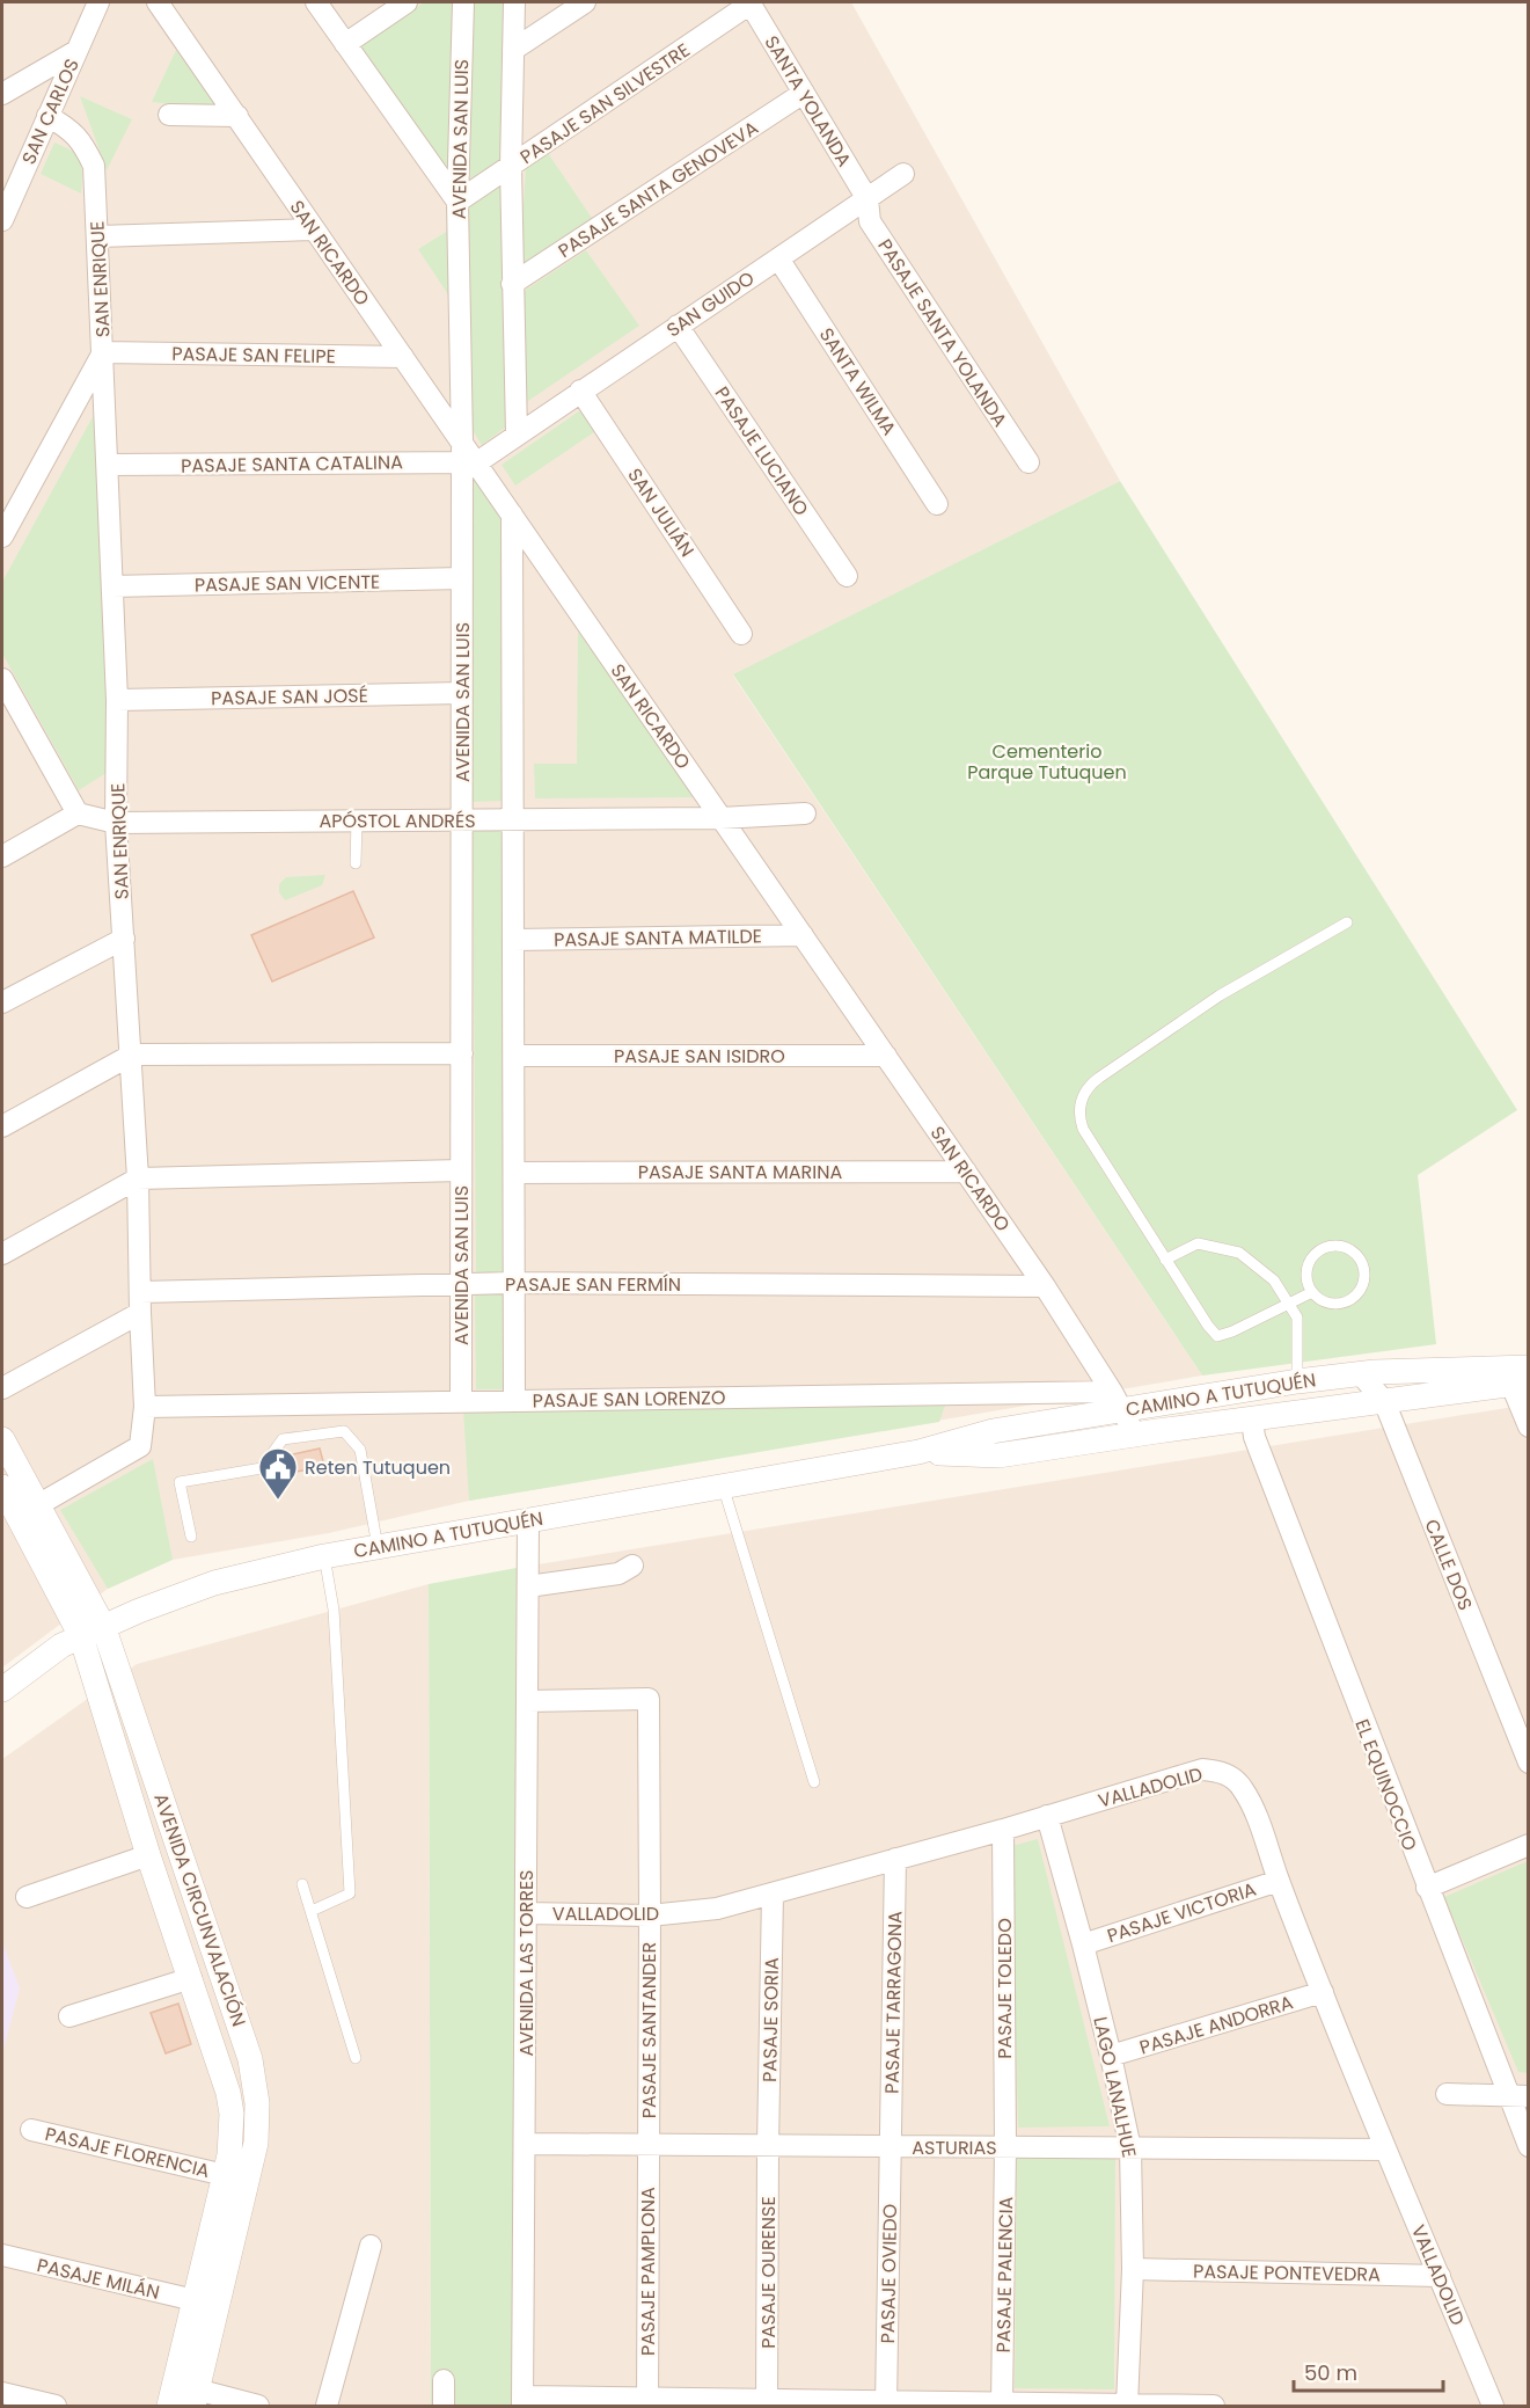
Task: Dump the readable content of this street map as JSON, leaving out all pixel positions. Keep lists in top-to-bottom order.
{
  "streets": {
    "street": [
      "SANTA YOLANDA",
      "PASAJE SAN SILVESTRE",
      "SAN CARLOS",
      "AVENIDA SAN LUIS",
      "PASAJE SANTA GENOVEVA",
      "SAN RICARDO",
      "SAN ENRIQUE",
      "SAN GUIDO",
      "PASAJE SANTA YOLANDA",
      "PASAJE SAN FELIPE",
      "SANTA WILMA",
      "PASAJE LUCIANO",
      "PASAJE SANTA CATALINA",
      "SAN JULIÁN",
      "PASAJE SAN VICENTE",
      "PASAJE SAN JOSÉ",
      "APÓSTOL ANDRÉS",
      "PASAJE SANTA MATILDE",
      "PASAJE SAN ISIDRO",
      "PASAJE SANTA MARINA",
      "PASAJE SAN FERMÍN",
      "CAMINO A TUTUQUÉN",
      "PASAJE SAN LORENZO",
      "CALLE DOS",
      "EL EQUINOCCIO",
      "VALLADOLID",
      "AVENIDA CIRCUNVALACIÓN",
      "PASAJE VICTORIA",
      "AVENIDA LAS TORRES",
      "PASAJE TOLEDO",
      "PASAJE TARRAGONA",
      "PASAJE SORIA",
      "PASAJE ANDORRA",
      "PASAJE SANTANDER",
      "LAGO LANALHUE",
      "ASTURIAS",
      "PASAJE FLORENCIA",
      "PASAJE PAMPLONA",
      "PASAJE OURENSE",
      "PASAJE PONTEVEDRA",
      "PASAJE OVIEDO",
      "PASAJE PALENCIA",
      "PASAJE MILÁN"
    ]
  },
  "crossings": [
    ["SANTA YOLANDA", "PASAJE SAN SILVESTRE"],
    ["SANTA YOLANDA", "PASAJE SANTA GENOVEVA"],
    ["SANTA YOLANDA", "SAN GUIDO"],
    ["SANTA YOLANDA", "PASAJE SANTA YOLANDA"],
    ["PASAJE SAN SILVESTRE", "AVENIDA SAN LUIS"],
    ["SAN CARLOS", "SAN ENRIQUE"],
    ["AVENIDA SAN LUIS", "SAN RICARDO"],
    ["AVENIDA SAN LUIS", "PASAJE SANTA CATALINA"],
    ["AVENIDA SAN LUIS", "PASAJE SAN VICENTE"],
    ["AVENIDA SAN LUIS", "PASAJE SAN JOSÉ"],
    ["AVENIDA SAN LUIS", "APÓSTOL ANDRÉS"],
    ["AVENIDA SAN LUIS", "PASAJE SAN FERMÍN"],
    ["AVENIDA SAN LUIS", "PASAJE SAN LORENZO"],
    ["SAN RICARDO", "PASAJE SAN FELIPE"],
    ["SAN RICARDO", "PASAJE SANTA CATALINA"],
    ["SAN RICARDO", "APÓSTOL ANDRÉS"],
    ["SAN RICARDO", "PASAJE SANTA MATILDE"],
    ["SAN RICARDO", "PASAJE SAN ISIDRO"],
    ["SAN RICARDO", "PASAJE SANTA MARINA"],
    ["SAN RICARDO", "PASAJE SAN FERMÍN"],
    ["SAN RICARDO", "CAMINO A TUTUQUÉN"],
    ["SAN RICARDO", "PASAJE SAN LORENZO"],
    ["SAN ENRIQUE", "PASAJE SAN FELIPE"],
    ["SAN ENRIQUE", "PASAJE SANTA CATALINA"],
    ["SAN ENRIQUE", "PASAJE SAN VICENTE"],
    ["SAN ENRIQUE", "PASAJE SAN JOSÉ"],
    ["SAN ENRIQUE", "APÓSTOL ANDRÉS"],
    ["SAN ENRIQUE", "PASAJE SAN FERMÍN"],
    ["SAN ENRIQUE", "PASAJE SAN LORENZO"],
    ["SAN ENRIQUE", "AVENIDA CIRCUNVALACIÓN"],
    ["SAN GUIDO", "PASAJE SANTA YOLANDA"],
    ["SAN GUIDO", "SANTA WILMA"],
    ["SAN GUIDO", "PASAJE LUCIANO"],
    ["SAN GUIDO", "SAN JULIÁN"],
    ["CAMINO A TUTUQUÉN", "PASAJE SAN LORENZO"],
    ["CAMINO A TUTUQUÉN", "CALLE DOS"],
    ["CAMINO A TUTUQUÉN", "EL EQUINOCCIO"],
    ["CAMINO A TUTUQUÉN", "AVENIDA CIRCUNVALACIÓN"],
    ["CAMINO A TUTUQUÉN", "AVENIDA LAS TORRES"],
    ["VALLADOLID", "PASAJE VICTORIA"],
    ["VALLADOLID", "AVENIDA LAS TORRES"],
    ["VALLADOLID", "PASAJE TOLEDO"],
    ["VALLADOLID", "PASAJE TARRAGONA"],
    ["VALLADOLID", "PASAJE SORIA"],
    ["VALLADOLID", "PASAJE ANDORRA"],
    ["VALLADOLID", "PASAJE SANTANDER"],
    ["VALLADOLID", "LAGO LANALHUE"],
    ["VALLADOLID", "ASTURIAS"],
    ["VALLADOLID", "PASAJE PONTEVEDRA"],
    ["AVENIDA CIRCUNVALACIÓN", "PASAJE FLORENCIA"],
    ["AVENIDA CIRCUNVALACIÓN", "PASAJE MILÁN"],
    ["PASAJE VICTORIA", "LAGO LANALHUE"],
    ["AVENIDA LAS TORRES", "PASAJE SANTANDER"],
    ["AVENIDA LAS TORRES", "ASTURIAS"],
    ["PASAJE TOLEDO", "ASTURIAS"],
    ["PASAJE TOLEDO", "PASAJE PALENCIA"],
    ["PASAJE TARRAGONA", "ASTURIAS"],
    ["PASAJE TARRAGONA", "PASAJE OVIEDO"],
    ["PASAJE SORIA", "ASTURIAS"],
    ["PASAJE SORIA", "PASAJE OURENSE"],
    ["PASAJE ANDORRA", "LAGO LANALHUE"],
    ["PASAJE SANTANDER", "ASTURIAS"],
    ["PASAJE SANTANDER", "PASAJE PAMPLONA"],
    ["LAGO LANALHUE", "ASTURIAS"],
    ["LAGO LANALHUE", "PASAJE PONTEVEDRA"],
    ["ASTURIAS", "PASAJE PAMPLONA"],
    ["ASTURIAS", "PASAJE OURENSE"],
    ["ASTURIAS", "PASAJE OVIEDO"],
    ["ASTURIAS", "PASAJE PALENCIA"]
  ],
  "parks": ["Cementerio Parque Tutuquen"],
  "places": {
    "public building": ["Reten Tutuquen"]
  },
  "scale_bar": "50 m"
}
